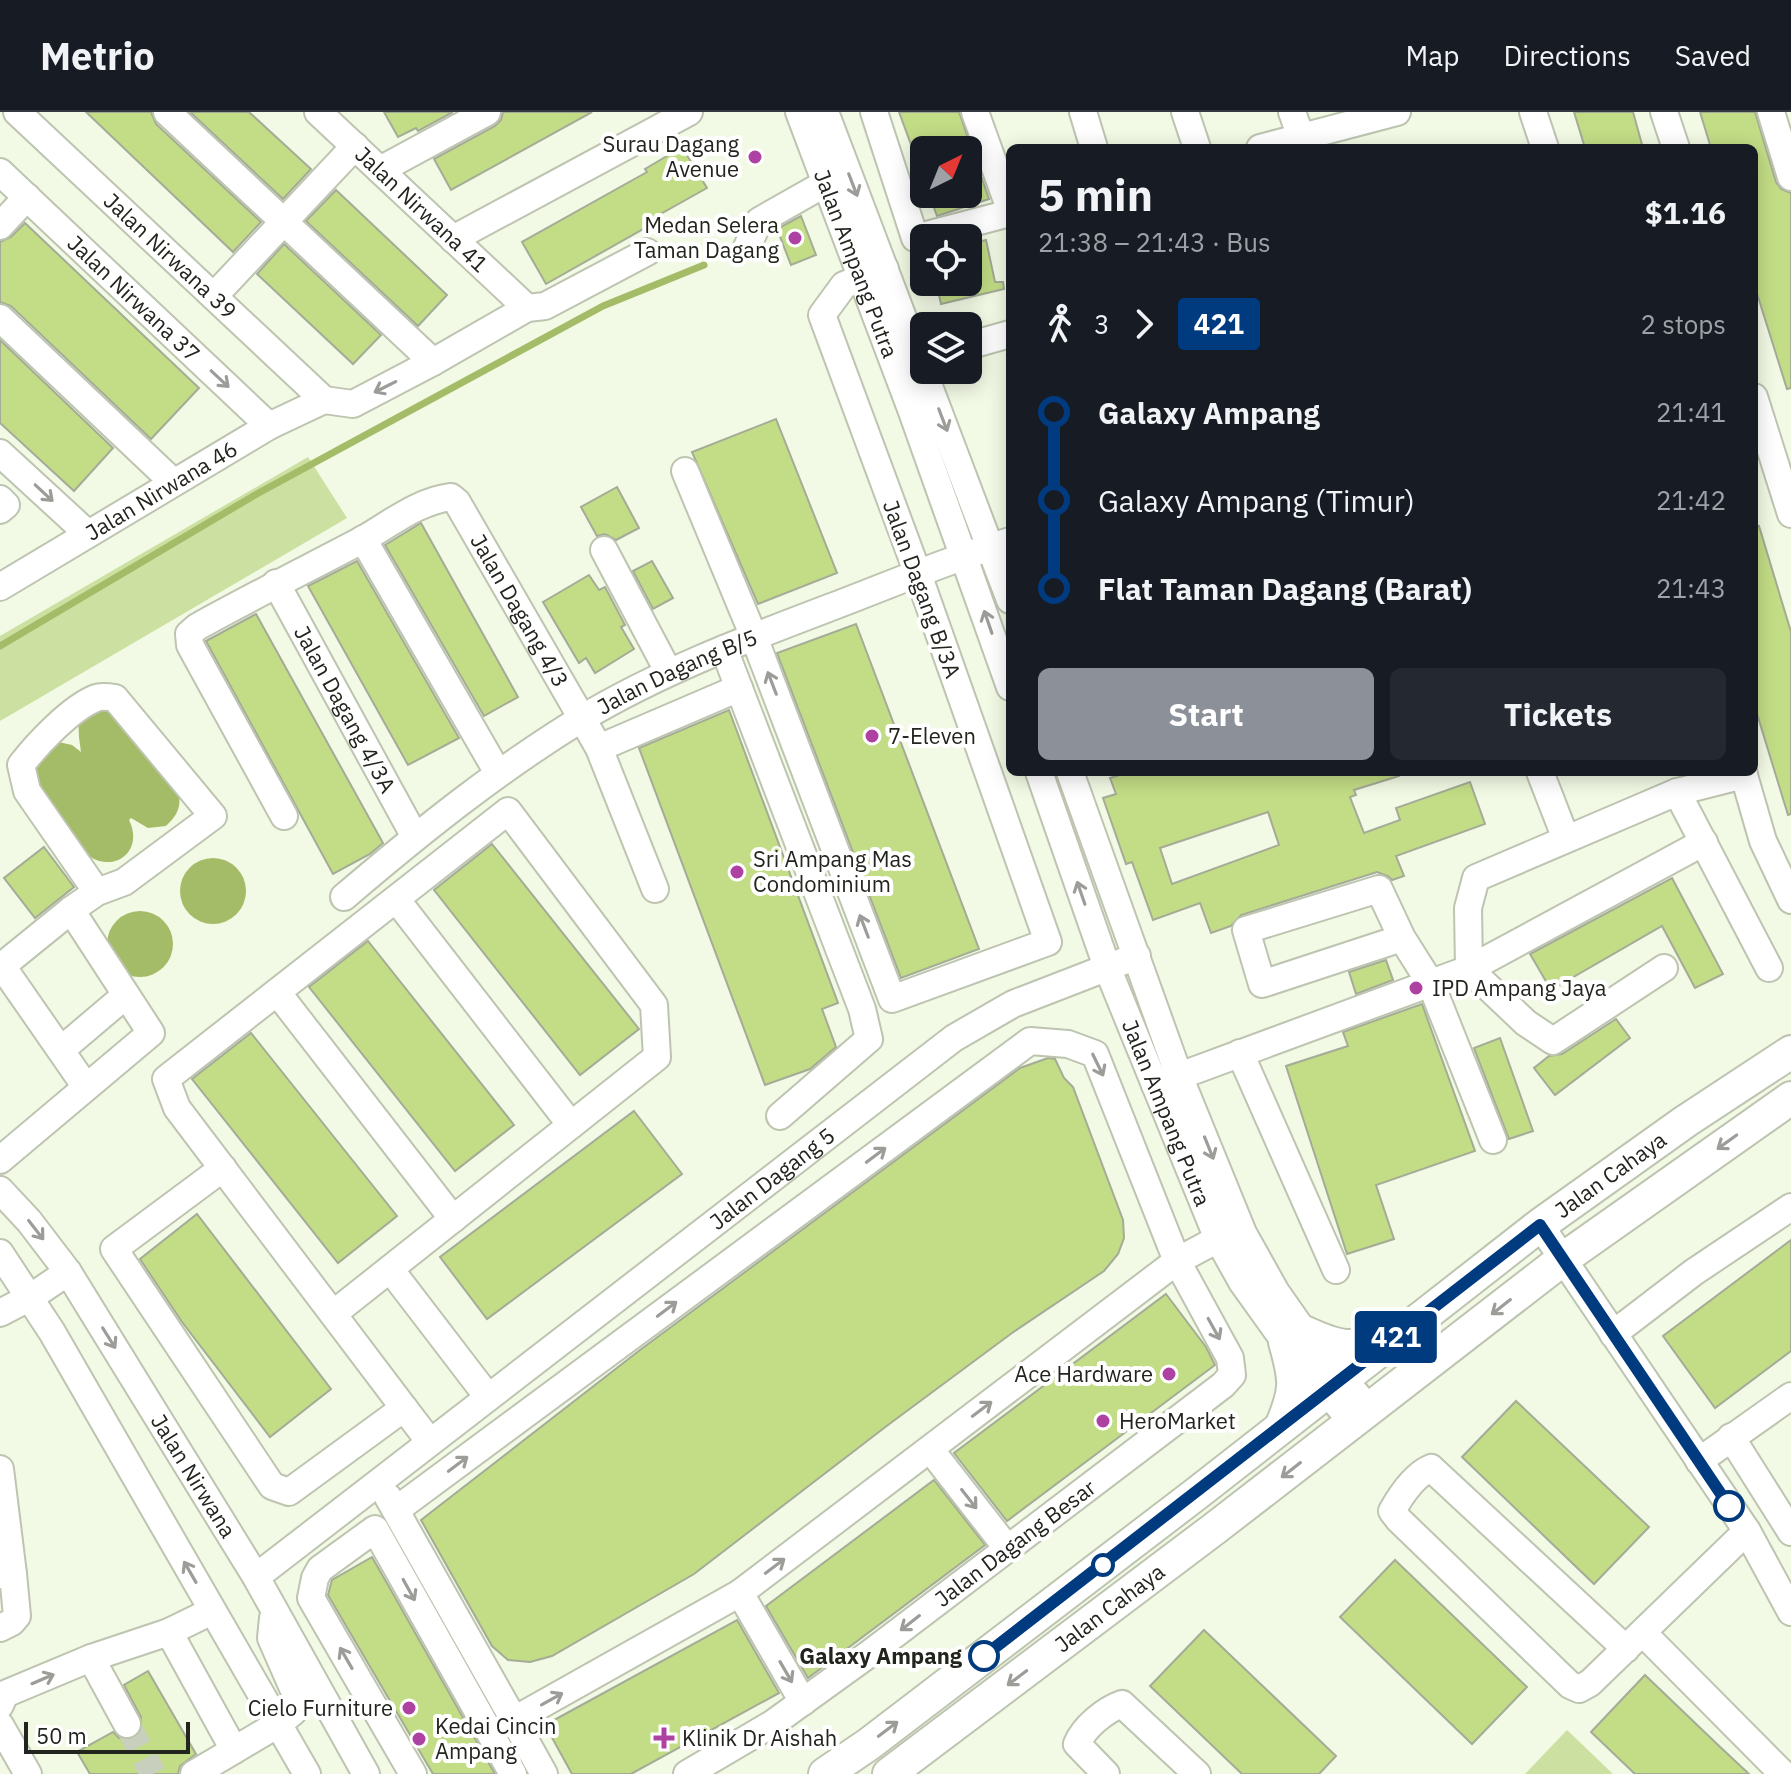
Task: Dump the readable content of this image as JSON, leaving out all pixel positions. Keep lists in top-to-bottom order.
{
  "streets": {
    "main road": ["Jalan Cahaya"],
    "street": [
      "Jalan Nirwana 41",
      "Jalan Nirwana 39",
      "Jalan Ampang Putra",
      "Jalan Nirwana 37",
      "Jalan Nirwana 46",
      "Jalan Dagang B/3A",
      "Jalan Dagang 4/3",
      "Jalan Dagang B/5",
      "Jalan Dagang 4/3A",
      "Jalan Dagang 5",
      "Jalan Nirwana",
      "Jalan Dagang Besar"
    ]
  },
  "crossings": [
    ["Jalan Nirwana 39", "Jalan Nirwana 46"],
    ["Jalan Ampang Putra", "Jalan Dagang B/3A"],
    ["Jalan Ampang Putra", "Jalan Dagang B/5"],
    ["Jalan Ampang Putra", "Jalan Cahaya"],
    ["Jalan Ampang Putra", "Jalan Dagang 5"],
    ["Jalan Nirwana 37", "Jalan Nirwana 46"],
    ["Jalan Dagang B/3A", "Jalan Dagang B/5"],
    ["Jalan Dagang 4/3", "Jalan Dagang B/5"],
    ["Jalan Dagang B/5", "Jalan Dagang 4/3A"],
    ["Jalan Dagang 5", "Jalan Nirwana"]
  ],
  "places": {
    "other": [
      "Surau Dagang Avenue",
      "Medan Selera Taman Dagang",
      "7-Eleven",
      "Sri Ampang Mas Condominium",
      "IPD Ampang Jaya",
      "Ace Hardware",
      "HeroMarket",
      "Galaxy Ampang",
      "Cielo Furniture",
      "Kedai Cincin Ampang"
    ],
    "health": ["Klinik Dr Aishah"]
  },
  "lines": ["bus line 421"],
  "scale_bar": "50 m",
  "north": "top right",
  "page": {
    "header": "Metrio",
    "nav": ["Map", "Directions", "Saved"],
    "on_map": "421",
    "heading": ["5 min", "21:38 – 21:43 · Bus", "$1.16"],
    "legs": ["3", "421", "2 stops"],
    "list": [
      {
        "name": "Galaxy Ampang",
        "value": "21:41"
      },
      {
        "name": "Galaxy Ampang (Timur)",
        "value": "21:42"
      },
      {
        "name": "Flat Taman Dagang (Barat)",
        "value": "21:43"
      }
    ],
    "buttons": ["Start", "Tickets"],
    "scale": "50 m"
  }
}
